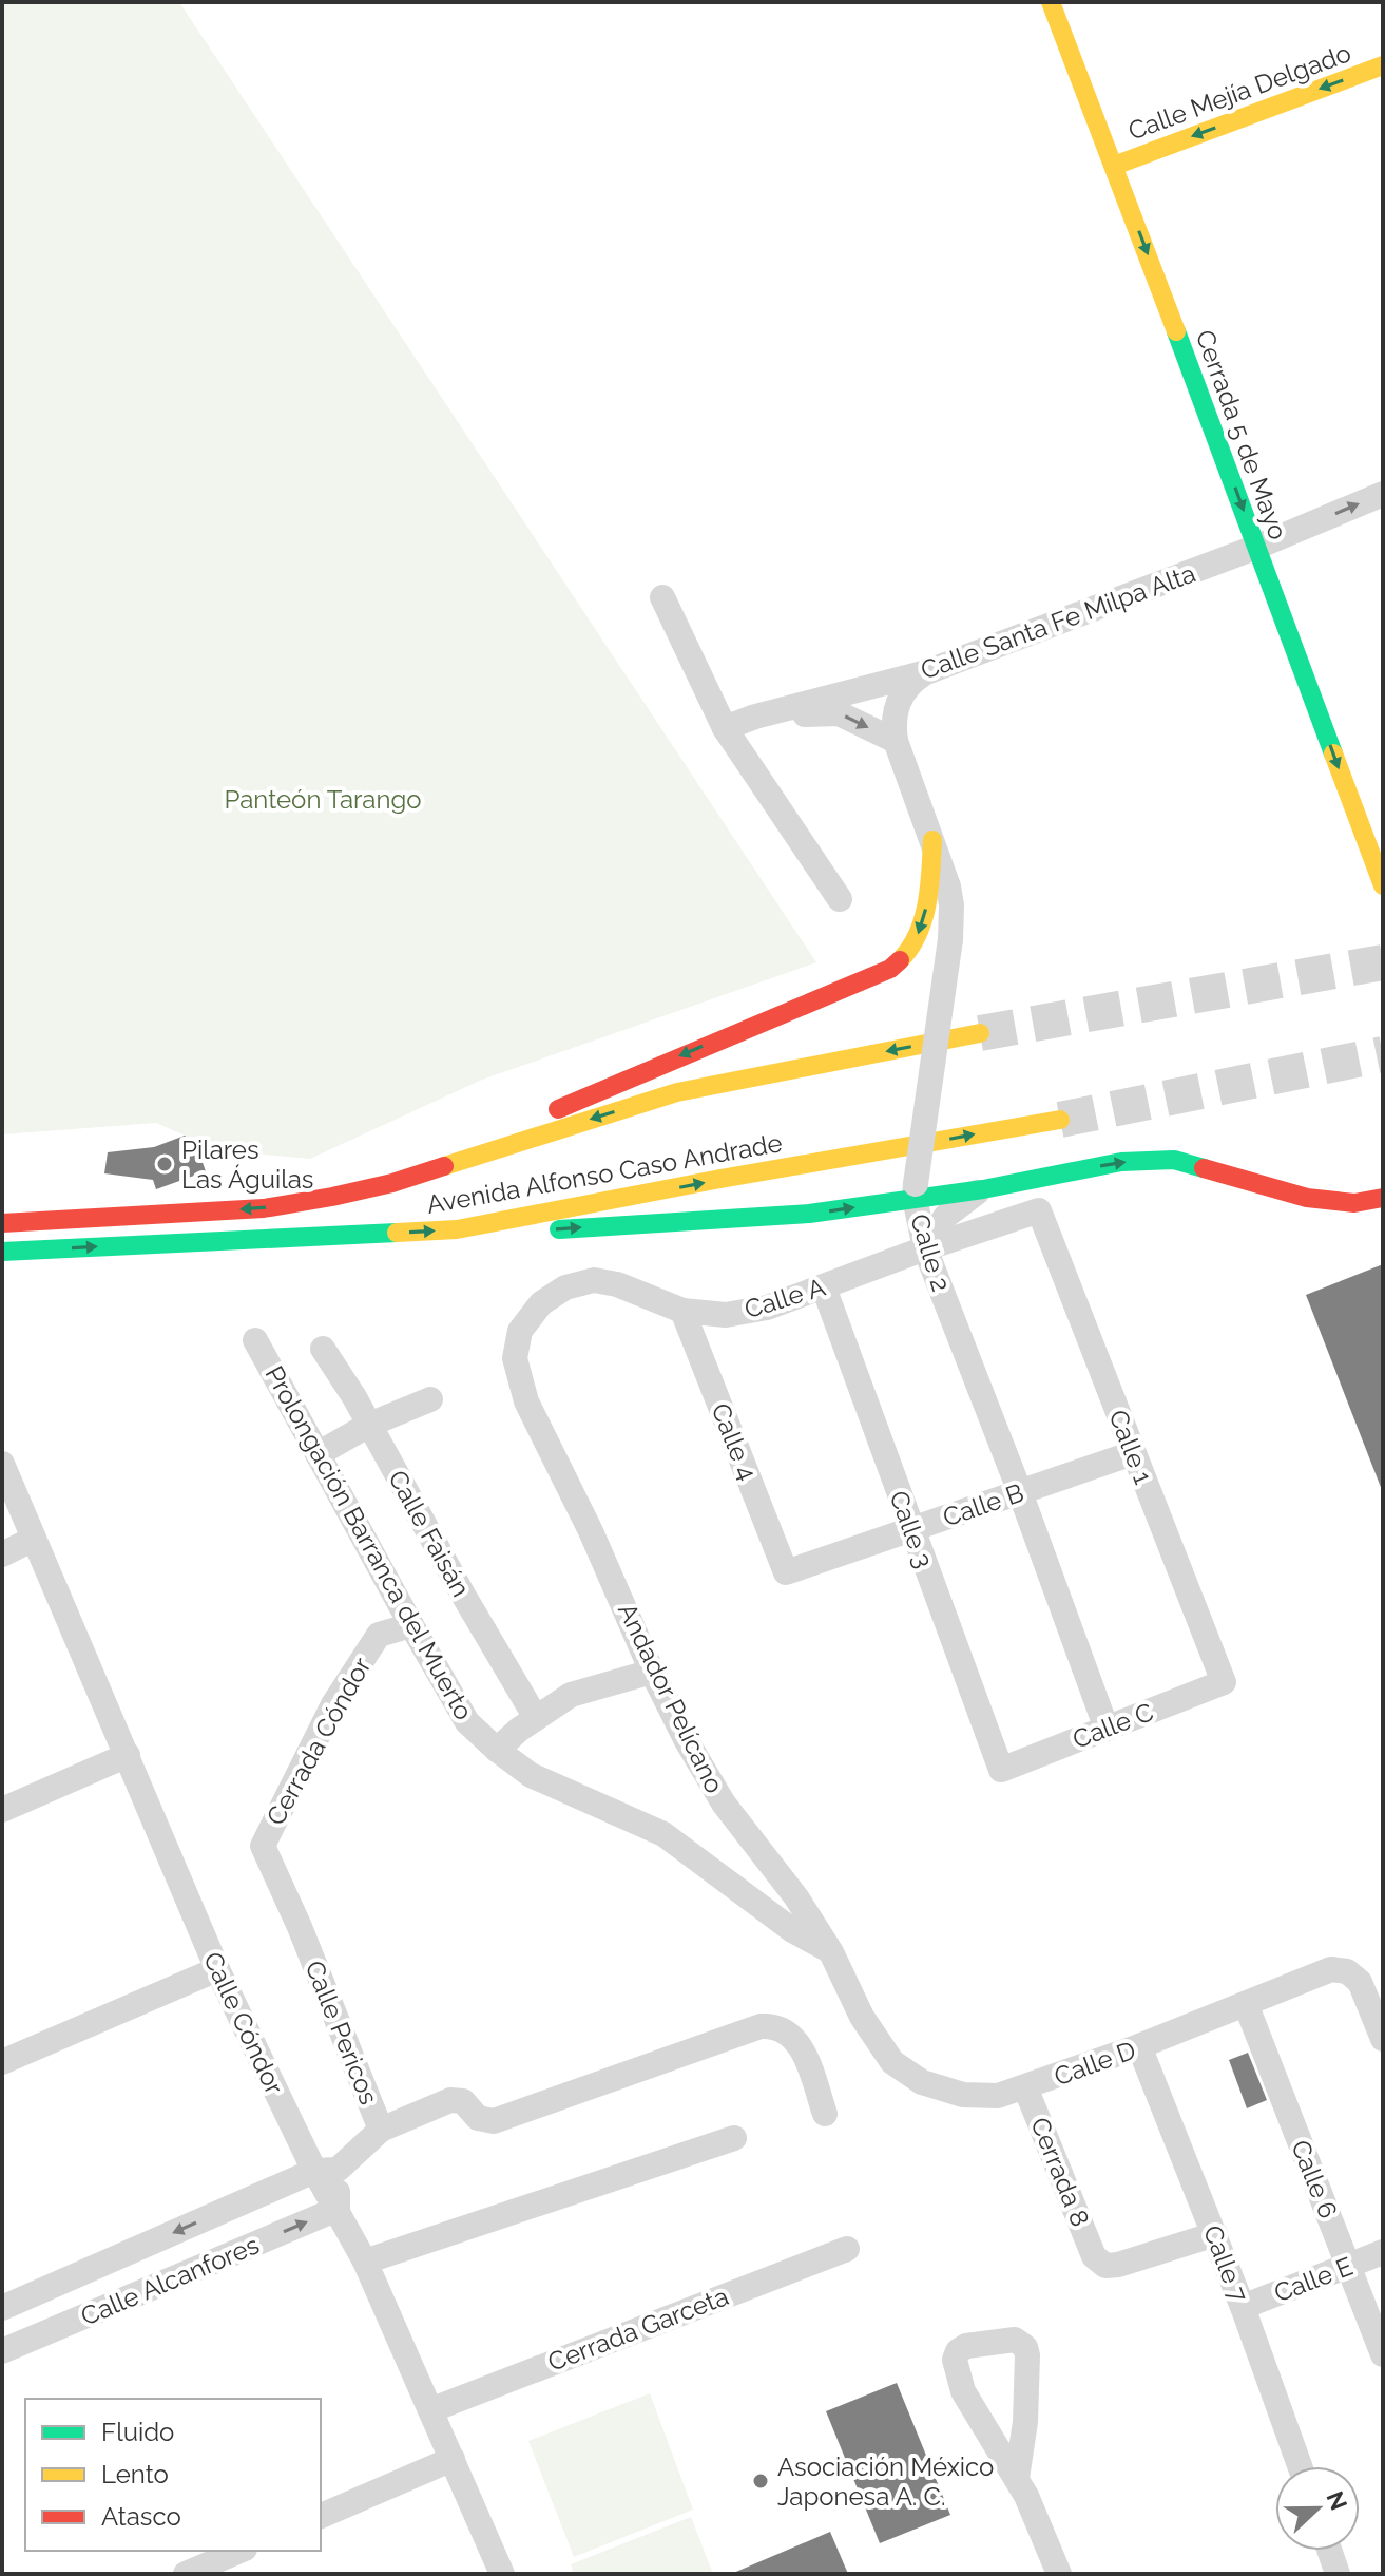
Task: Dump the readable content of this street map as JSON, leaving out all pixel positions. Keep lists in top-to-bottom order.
{
  "streets": {
    "main road": ["Calle Mejía Delgado", "Cerrada 5 de Mayo", "Avenida Alfonso Caso Andrade"],
    "street": [
      "Calle Santa Fe Milpa Alta",
      "Calle 2",
      "Calle A",
      "Calle 4",
      "Calle 1",
      "Calle B",
      "Calle 3",
      "Calle Faisán",
      "Prolongación Barranca del Muerto",
      "Andador Pelícano",
      "Calle C",
      "Cerrada Cóndor",
      "Calle Cóndor",
      "Calle Pericos",
      "Calle D",
      "Cerrada 8",
      "Calle 6",
      "Calle 7",
      "Calle E",
      "Calle Alcanfores",
      "Cerrada Garceta"
    ]
  },
  "crossings": [
    ["Calle Mejía Delgado", "Cerrada 5 de Mayo"],
    ["Cerrada 5 de Mayo", "Calle Santa Fe Milpa Alta"],
    ["Calle Santa Fe Milpa Alta", "Calle 2"],
    ["Calle 2", "Calle A"],
    ["Calle 2", "Calle B"],
    ["Calle 2", "Calle C"],
    ["Calle A", "Calle 4"],
    ["Calle A", "Calle 1"],
    ["Calle A", "Calle 3"],
    ["Calle A", "Andador Pelícano"],
    ["Calle 4", "Calle B"],
    ["Calle 1", "Calle B"],
    ["Calle 1", "Calle C"],
    ["Calle B", "Calle 3"],
    ["Calle 3", "Calle C"],
    ["Prolongación Barranca del Muerto", "Andador Pelícano"],
    ["Prolongación Barranca del Muerto", "Cerrada Cóndor"],
    ["Andador Pelícano", "Calle D"],
    ["Cerrada Cóndor", "Calle Pericos"],
    ["Calle Cóndor", "Calle Pericos"],
    ["Calle Cóndor", "Calle Alcanfores"],
    ["Calle Cóndor", "Cerrada Garceta"],
    ["Calle Pericos", "Calle Alcanfores"],
    ["Calle D", "Cerrada 8"],
    ["Calle D", "Calle 6"],
    ["Calle D", "Calle 7"],
    ["Cerrada 8", "Calle 7"],
    ["Calle 6", "Calle E"],
    ["Calle 7", "Calle E"]
  ],
  "one_way": ["Calle Mejía Delgado", "Cerrada 5 de Mayo"],
  "parks": ["Panteón Tarango"],
  "places": ["Pilares Las Águilas", "Asociación México Japonesa A. C."],
  "legend": ["Fluido", "Lento", "Atasco"],
  "north": "right"
}
